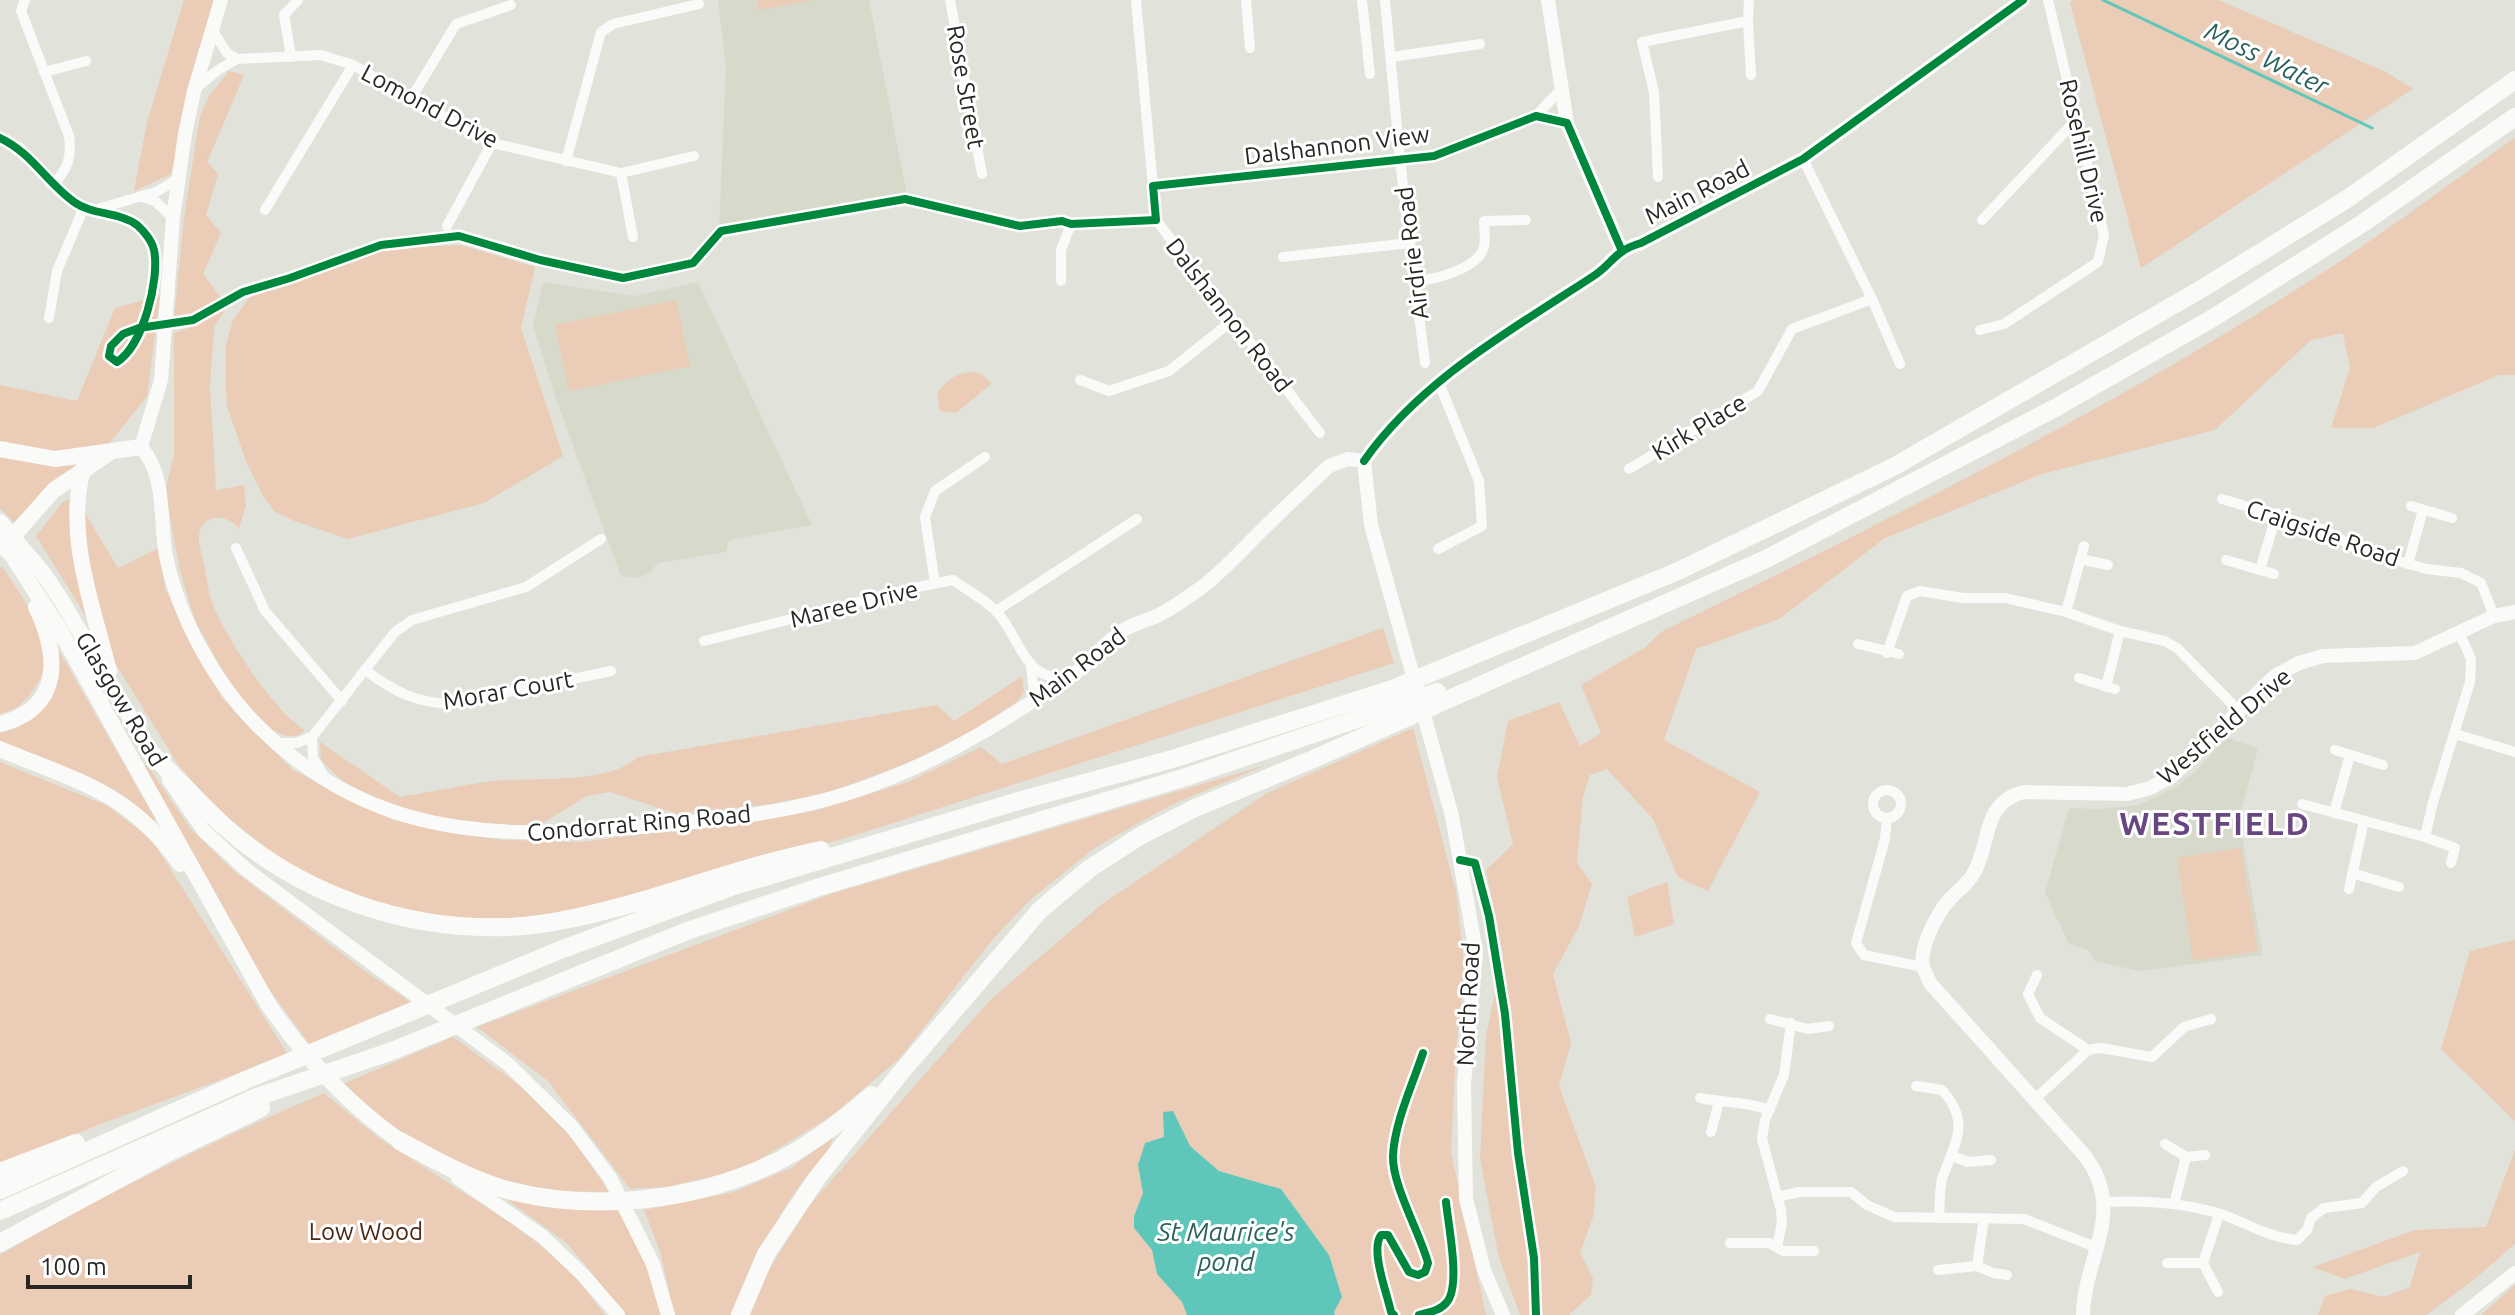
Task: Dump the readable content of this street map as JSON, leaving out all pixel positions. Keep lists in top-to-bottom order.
{
  "streets": {
    "main road": ["Glasgow Road"],
    "street": [
      "Rose Street",
      "Lomond Drive",
      "Dalshannon View",
      "Rosehill Drive",
      "Main Road",
      "Airdrie Road",
      "Dalshannon Road",
      "Kirk Place",
      "Craigside Road",
      "Maree Drive",
      "Morar Court",
      "Westfield Drive",
      "Condorrat Ring Road",
      "North Road"
    ]
  },
  "crossings": [
    ["Dalshannon View", "Airdrie Road"],
    ["Dalshannon View", "Dalshannon Road"],
    ["Main Road", "Condorrat Ring Road"],
    ["Main Road", "North Road"],
    ["Craigside Road", "Westfield Drive"]
  ],
  "districts": ["WESTFIELD"],
  "water": ["Moss Water", "St Maurice's pond"],
  "parks": ["Low Wood"],
  "scale_bar": "100 m"
}
